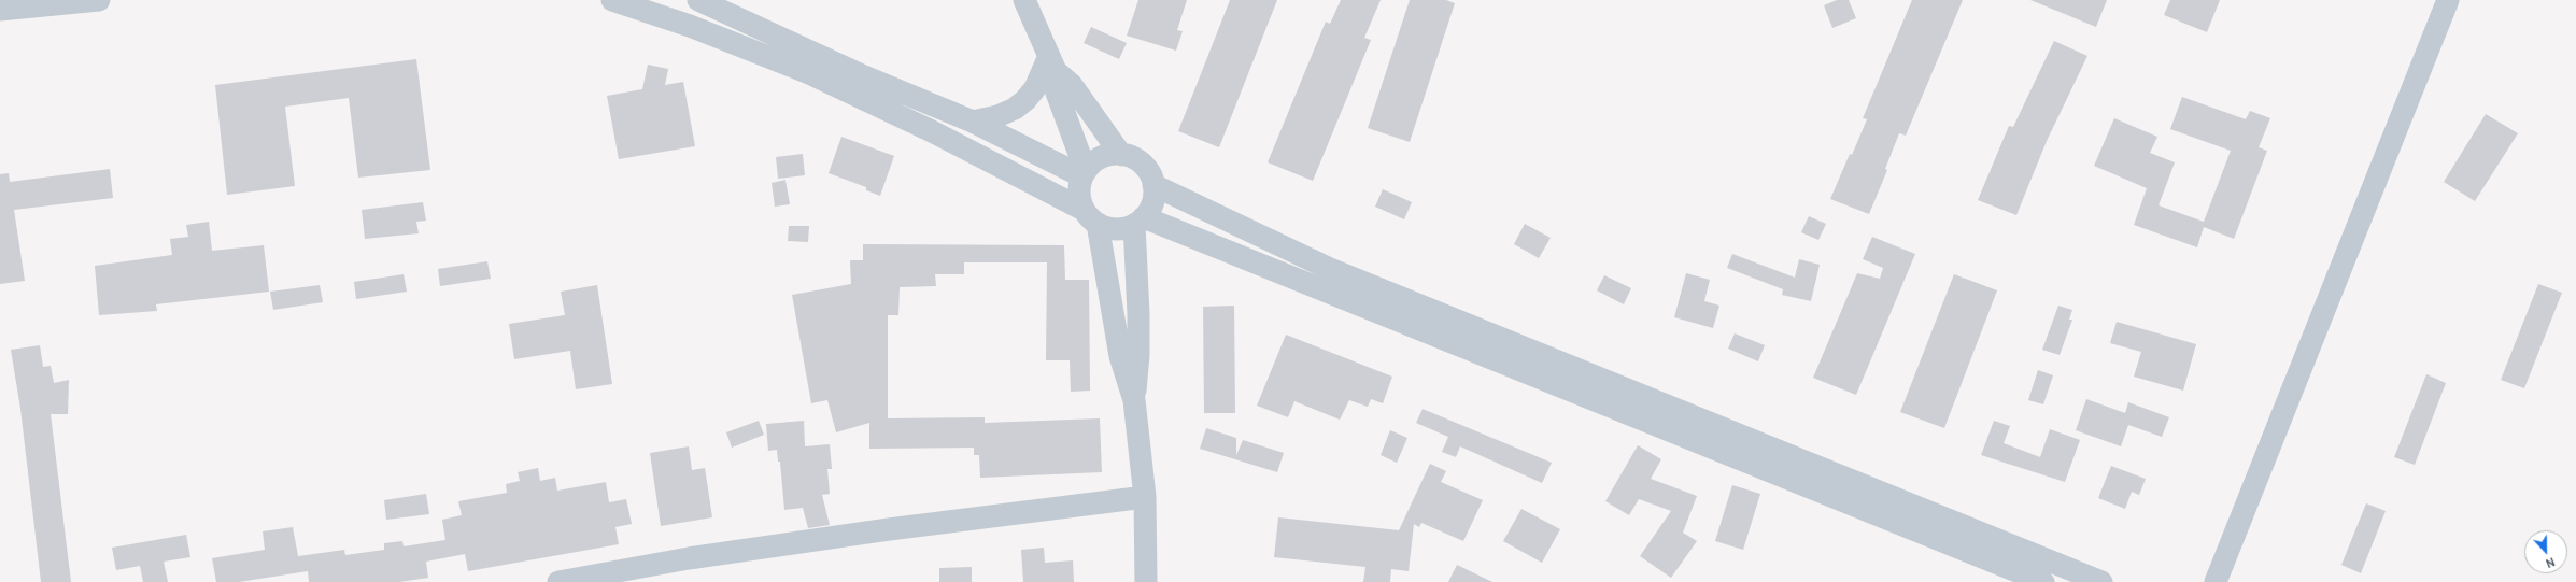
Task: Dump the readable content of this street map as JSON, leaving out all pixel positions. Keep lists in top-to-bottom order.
{
  "north": "bottom"
}
